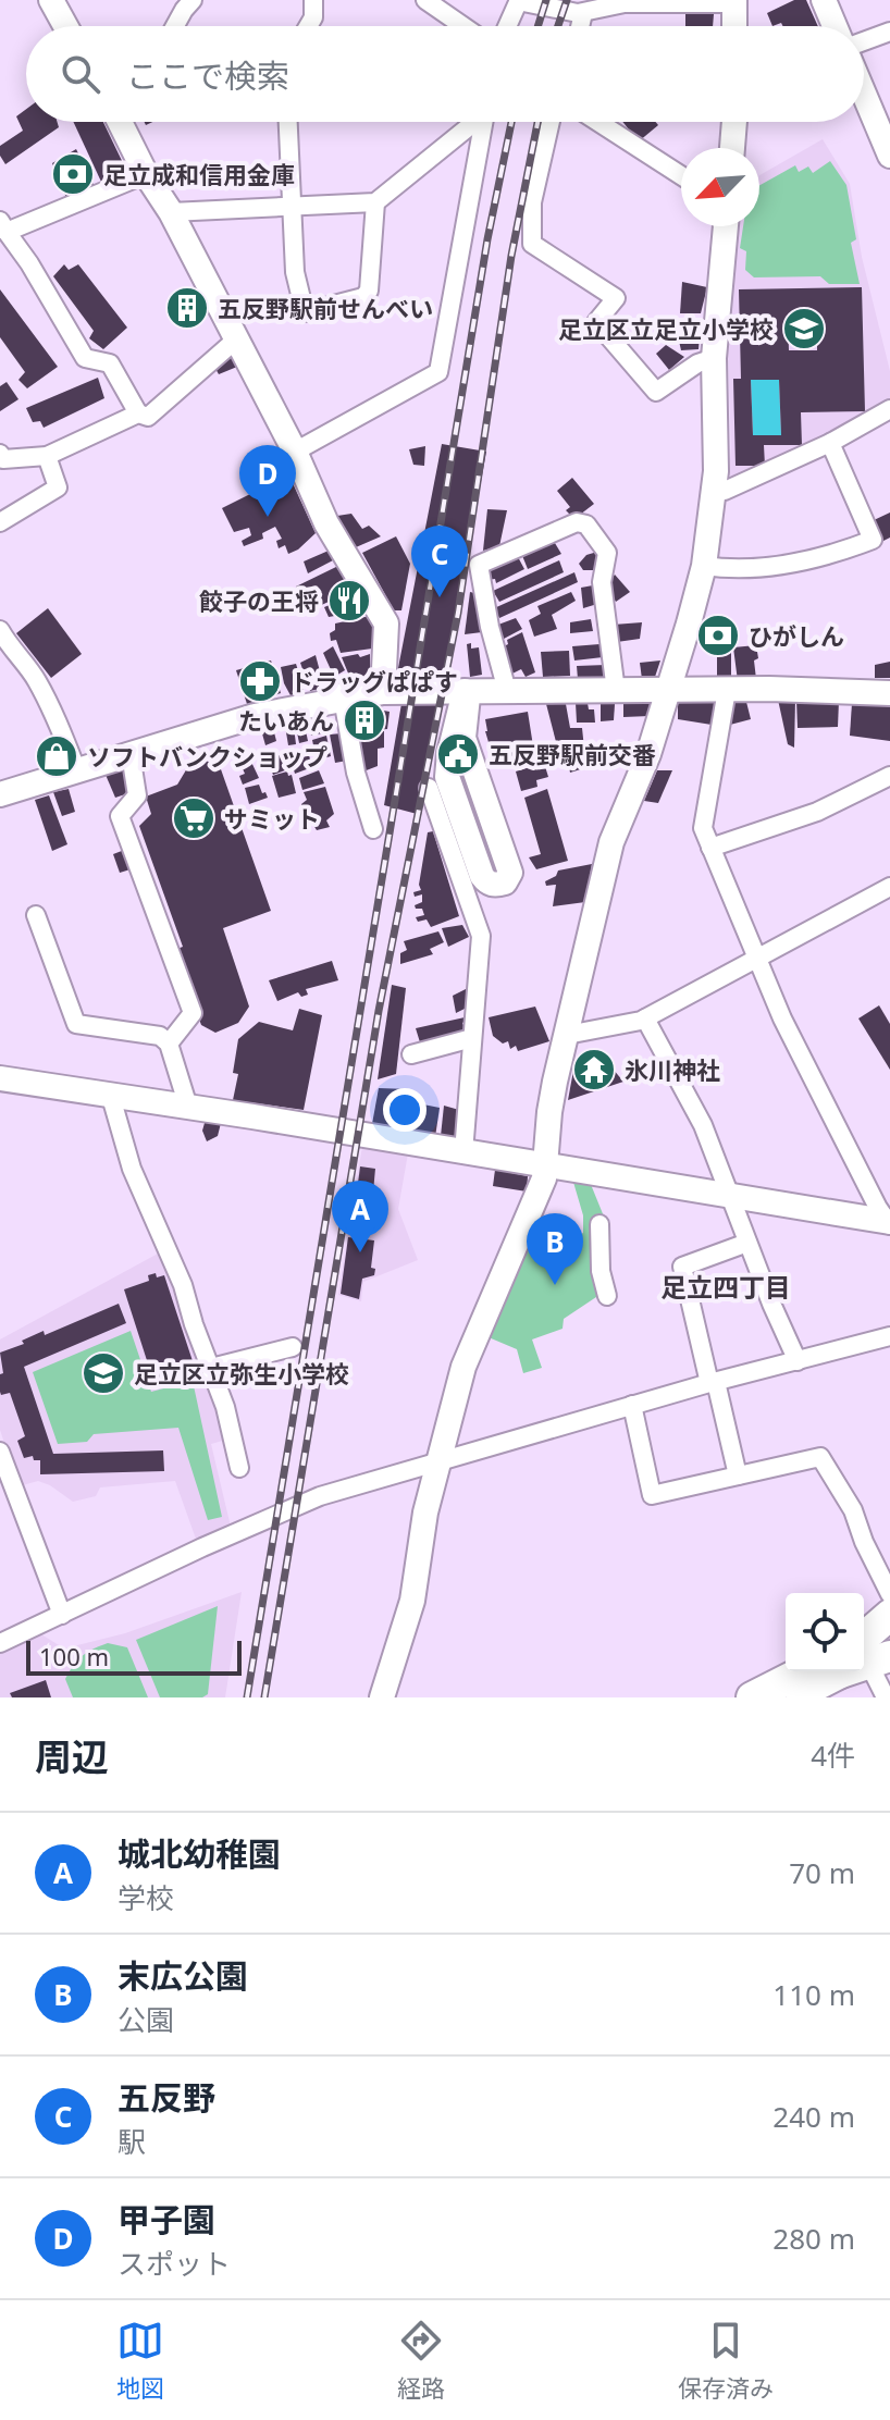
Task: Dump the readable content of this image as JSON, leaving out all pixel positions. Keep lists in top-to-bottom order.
{
  "districts": ["足立四丁目"],
  "places": {
    "bank": ["足立成和信用金庫", "ひがしん"],
    "building": ["五反野駅前せんべい", "たいあん"],
    "school or university": ["足立区立足立小学校", "足立区立弥生小学校"],
    "restaurant": ["餃子の王将"],
    "pharmacy": ["ドラッグぱぱす"],
    "public building": ["五反野駅前交番"],
    "shop": ["ソフトバンクショップ"],
    "supermarket": ["サミット"],
    "temple": ["氷川神社"]
  },
  "scale_bar": "100 m",
  "north": "bottom left",
  "page": {
    "search": "ここで検索",
    "pins": [
      "D",
      "C",
      "A",
      "B"
    ],
    "scale": "100 m",
    "heading": ["周辺", "4件"],
    "list": [
      {
        "mark": "A",
        "name": "城北幼稚園",
        "note": "学校",
        "value": "70 m"
      },
      {
        "mark": "B",
        "name": "末広公園",
        "note": "公園",
        "value": "110 m"
      },
      {
        "mark": "C",
        "name": "五反野",
        "note": "駅",
        "value": "240 m"
      },
      {
        "mark": "D",
        "name": "甲子園",
        "note": "スポット",
        "value": "280 m"
      }
    ],
    "nav": ["地図", "経路", "保存済み"]
  }
}
